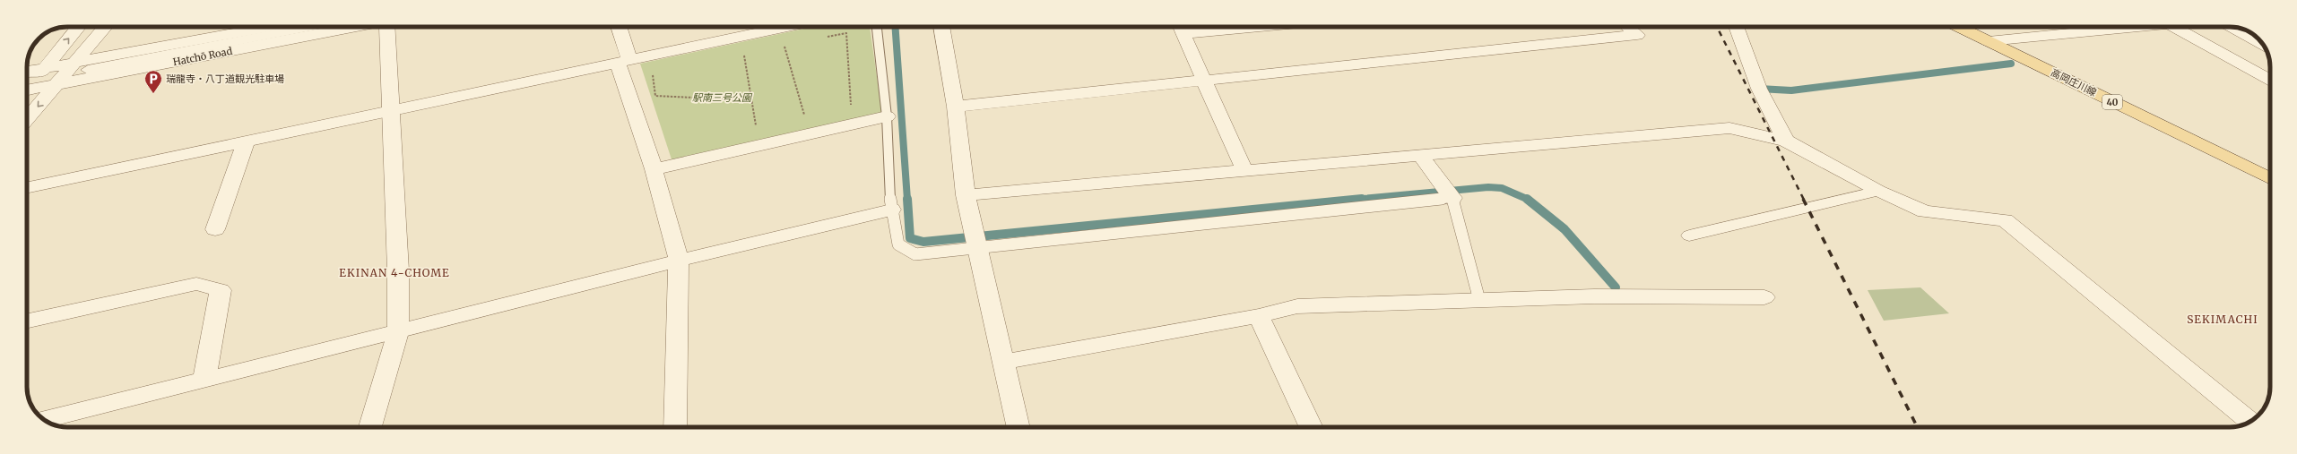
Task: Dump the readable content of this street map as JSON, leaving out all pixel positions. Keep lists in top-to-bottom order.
{
  "streets": {
    "main road": ["高岡庄川線", "40"],
    "street": ["Hatchō Road"]
  },
  "districts": ["EKINAN 4-CHOME", "SEKIMACHI"],
  "parks": ["駅南三号公園"],
  "places": {
    "parking": ["瑞龍寺・八丁道観光駐車場"]
  }
}
